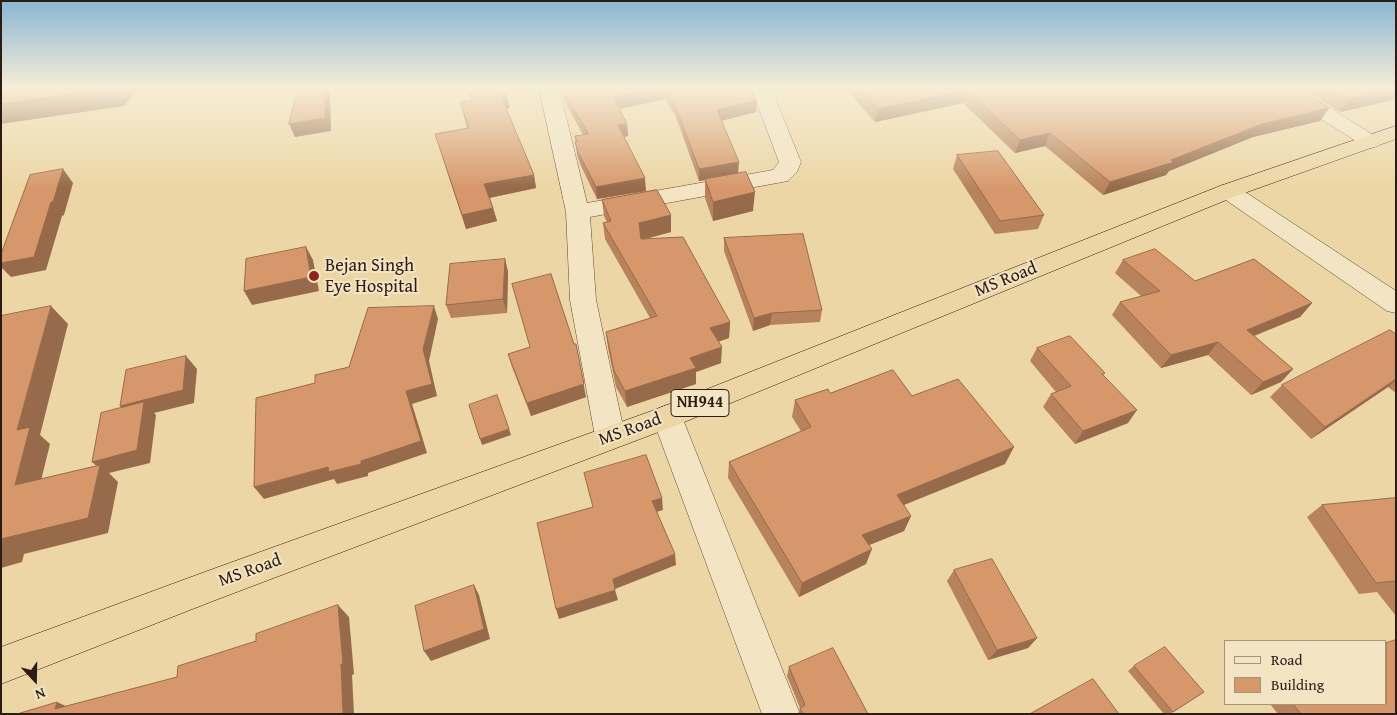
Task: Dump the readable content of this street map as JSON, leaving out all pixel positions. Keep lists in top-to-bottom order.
{
  "streets": {
    "highway": ["MS Road", "NH944"]
  },
  "places": ["Bejan Singh Eye Hospital"],
  "legend": ["Road", "Building"],
  "north": "bottom"
}
